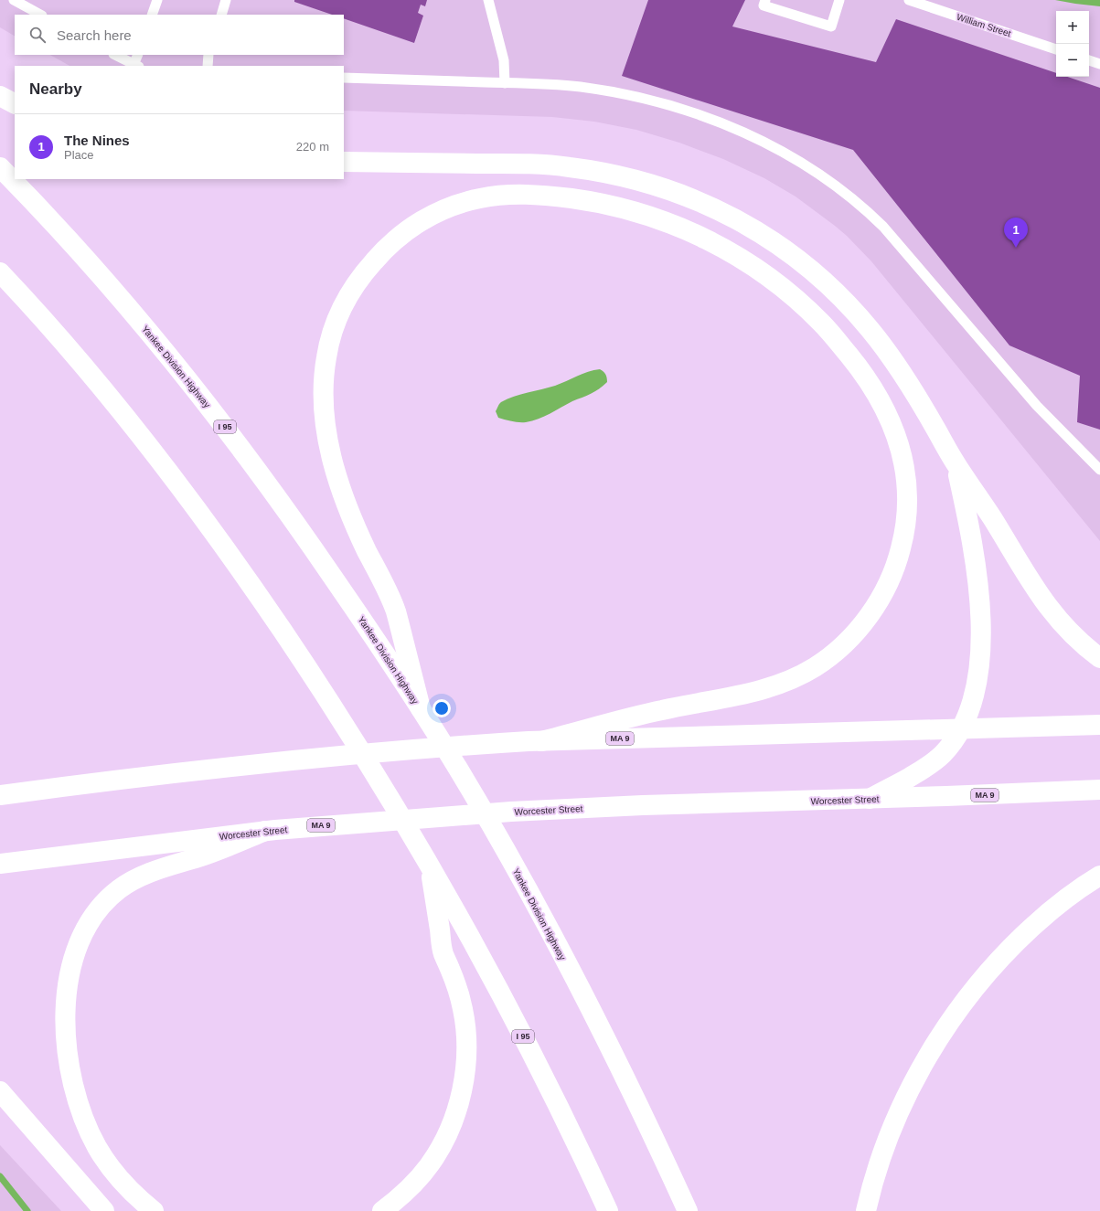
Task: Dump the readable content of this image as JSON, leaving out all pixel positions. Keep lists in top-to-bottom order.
{
  "streets": {
    "highway": [
      "Yankee Division Highway",
      "I 95",
      "MA 9",
      "Worcester Street"
    ],
    "lane": ["William Street"]
  },
  "page": {
    "map_buttons": ["+", "−"],
    "search": "Search here",
    "heading": "Nearby",
    "list": [
      {
        "mark": "1",
        "name": "The Nines",
        "note": "Place",
        "value": "220 m"
      }
    ],
    "pins": "1"
  }
}
